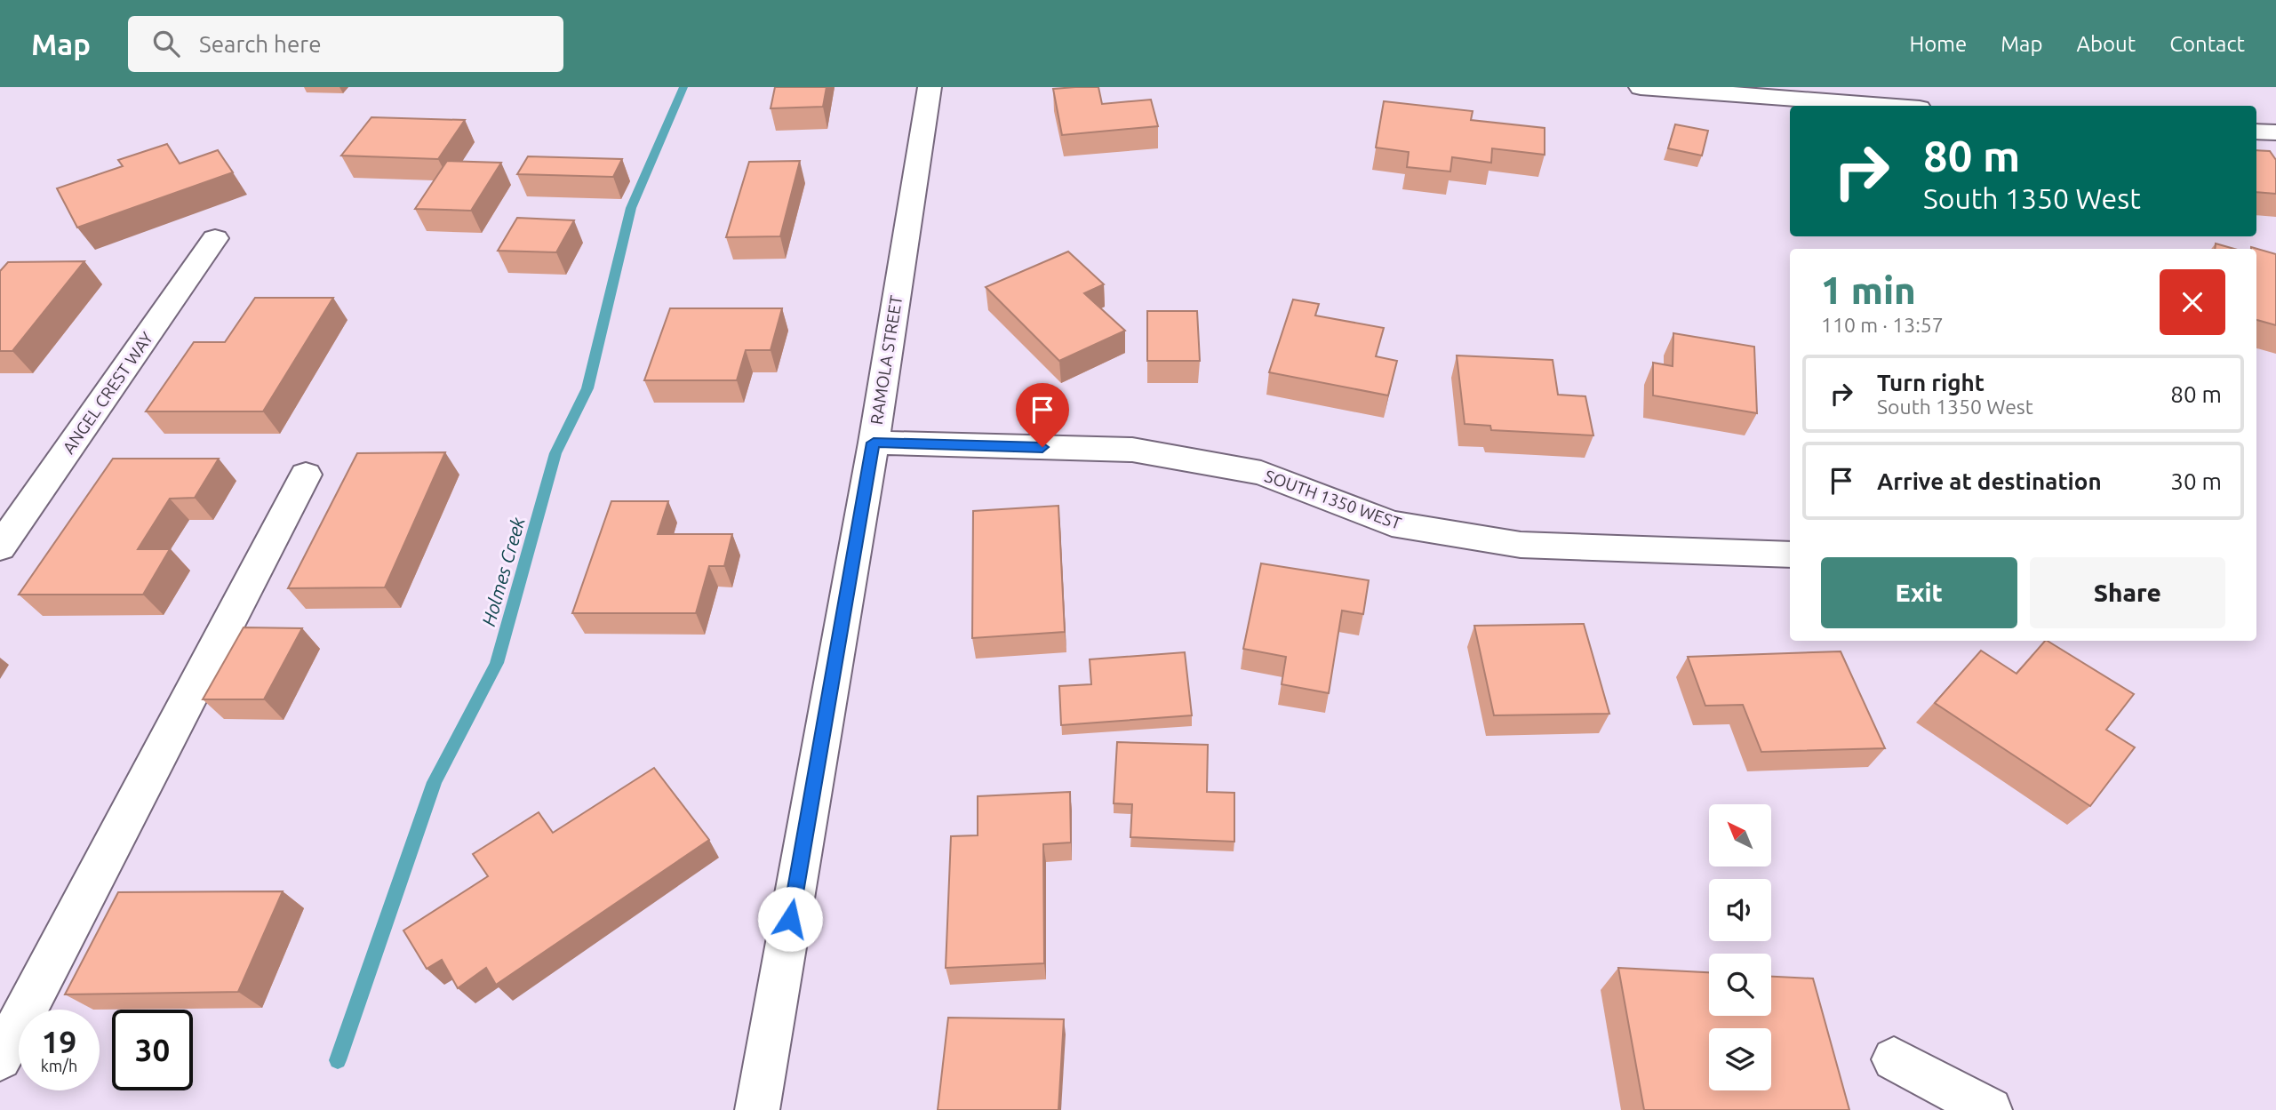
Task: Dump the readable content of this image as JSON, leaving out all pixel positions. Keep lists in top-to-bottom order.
{
  "streets": {
    "street": ["RAMOLA STREET", "ANGEL CREST WAY", "SOUTH 1350 WEST"]
  },
  "crossings": [
    ["RAMOLA STREET", "SOUTH 1350 WEST"]
  ],
  "water": ["Holmes Creek"],
  "north": "top left",
  "page": {
    "header": "Map",
    "search": "Search here",
    "nav": [
      "Home",
      "Map",
      "About",
      "Contact"
    ],
    "turn": ["80 m", "South 1350 West"],
    "heading": ["1 min", "110 m · 13:57"],
    "list": [
      {
        "name": "Turn right",
        "note": "South 1350 West",
        "value": "80 m"
      },
      {
        "name": "Arrive at destination",
        "value": "30 m"
      }
    ],
    "buttons": ["Exit", "Share"],
    "speed": "19 km/h",
    "limit": "30"
  }
}
